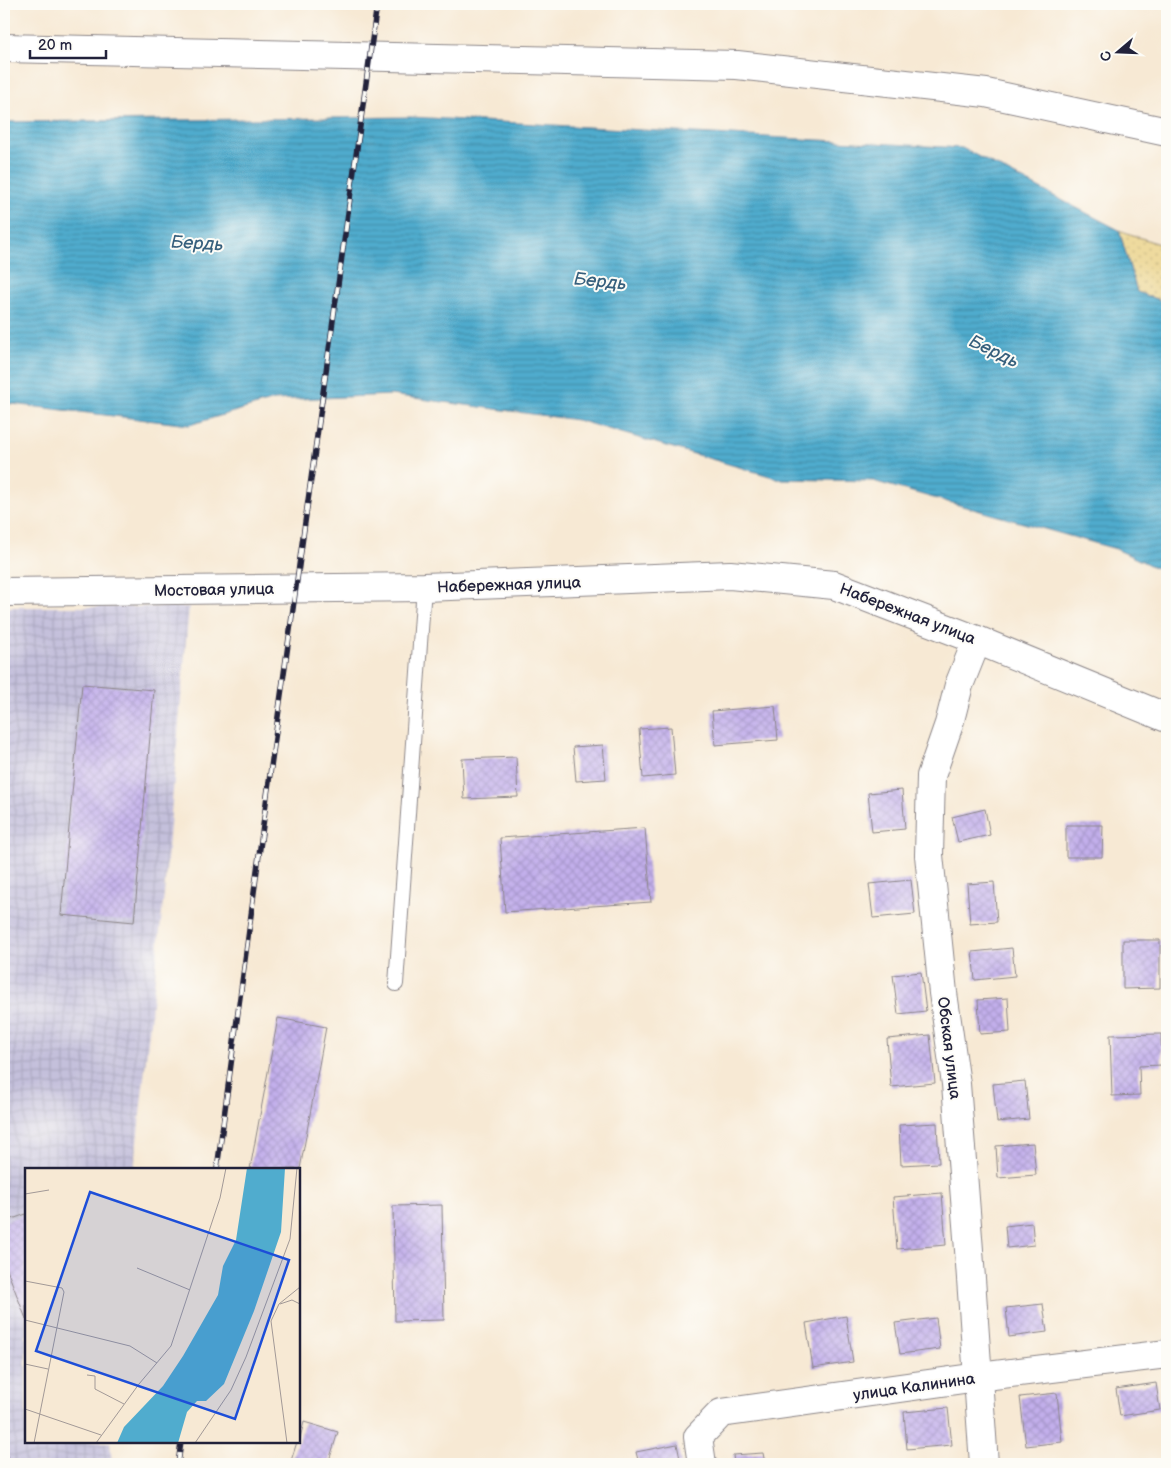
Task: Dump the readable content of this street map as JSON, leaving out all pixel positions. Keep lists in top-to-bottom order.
{
  "streets": {
    "street": [
      "Набережная улица",
      "Мостовая улица",
      "Обская улица",
      "улица Калинина"
    ]
  },
  "crossings": [
    ["Набережная улица", "Мостовая улица"],
    ["Набережная улица", "Обская улица"],
    ["Обская улица", "улица Калинина"]
  ],
  "water": ["Бердь"],
  "scale_bar": "20 m",
  "north": "left"
}
